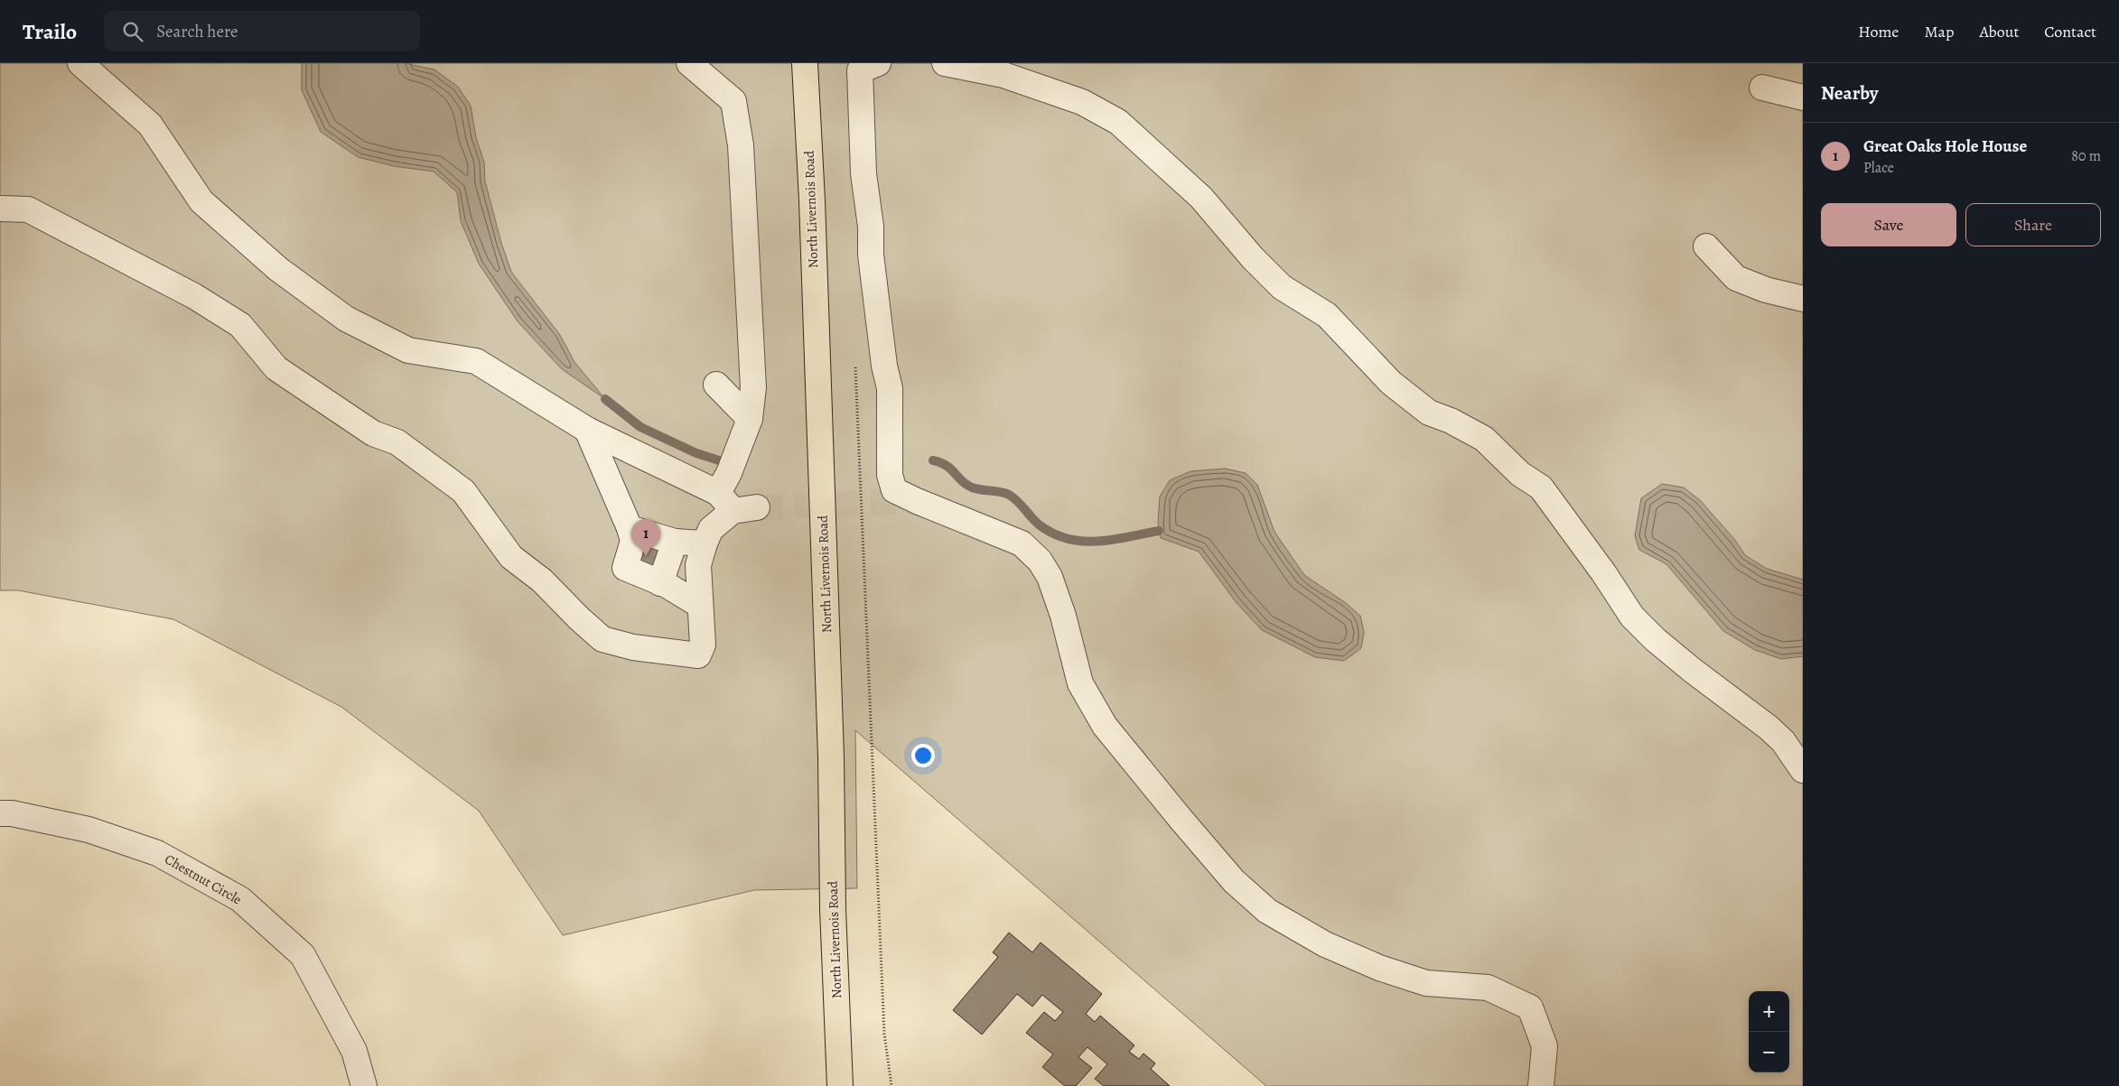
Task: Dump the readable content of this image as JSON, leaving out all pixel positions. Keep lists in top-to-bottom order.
{
  "streets": {
    "main road": ["North Livernois Road"],
    "street": ["Chestnut Circle"]
  },
  "page": {
    "header": "Trailo",
    "search": "Search here",
    "nav": [
      "Home",
      "Map",
      "About",
      "Contact"
    ],
    "heading": "Nearby",
    "list": [
      {
        "mark": "1",
        "name": "Great Oaks Hole House",
        "note": "Place",
        "value": "80 m"
      }
    ],
    "buttons": ["Save", "Share"],
    "pins": "1",
    "map_buttons": ["+", "−"]
  }
}
